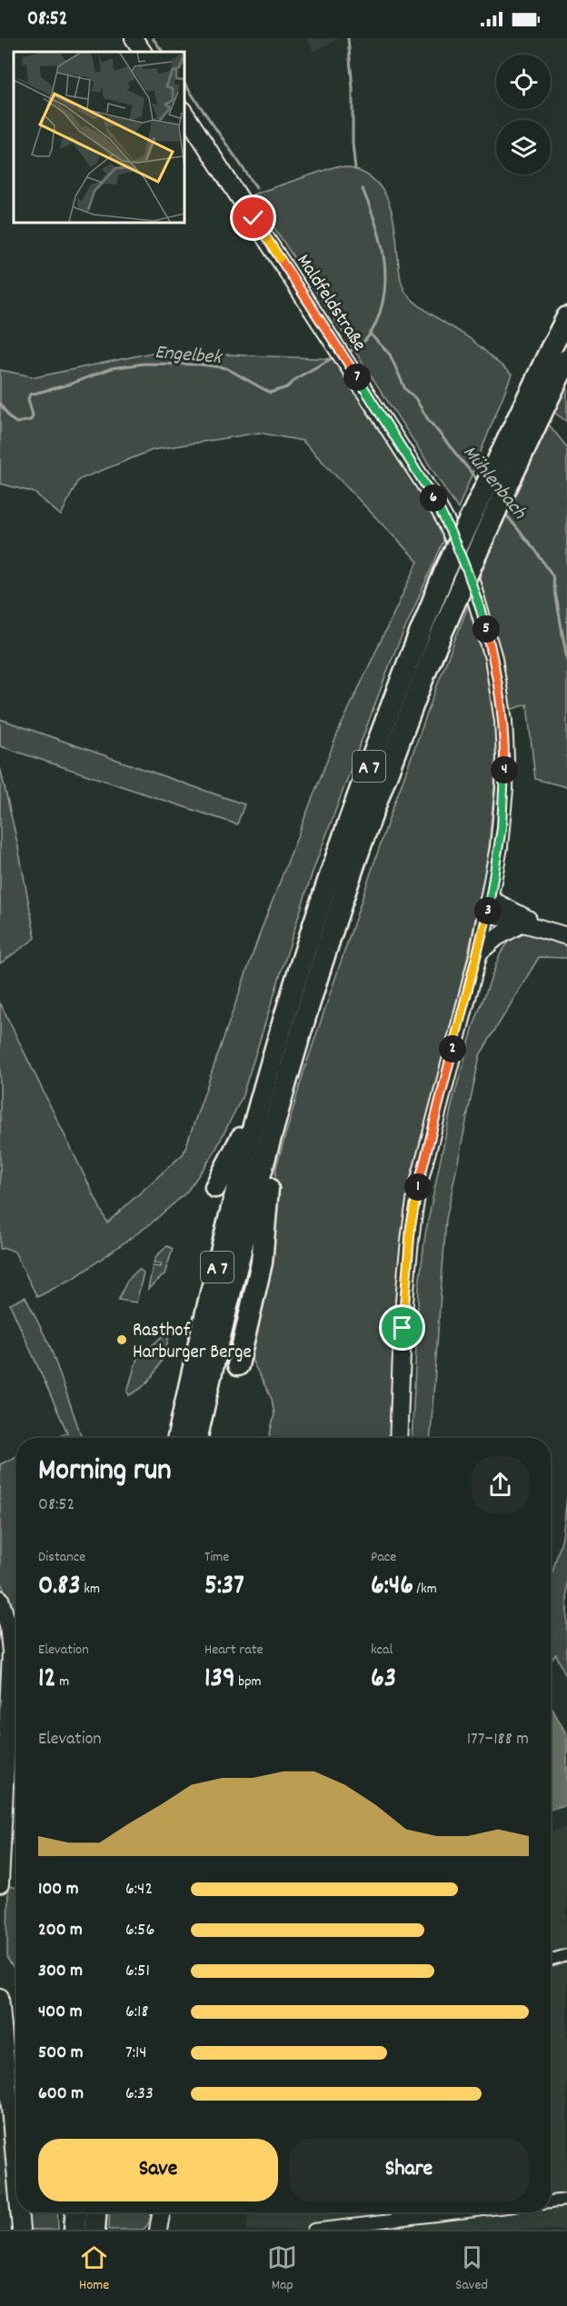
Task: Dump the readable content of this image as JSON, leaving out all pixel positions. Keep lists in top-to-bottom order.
{
  "streets": {
    "highway": ["A 7"],
    "main road": ["Maldfeldstraße"]
  },
  "water": ["Engelbek", "Mühlenbach"],
  "places": ["Rasthof Harburger Berge"],
  "page": {
    "status": "08:52",
    "pins": [
      "7",
      "6",
      "5",
      "4",
      "3",
      "2",
      "1"
    ],
    "heading": ["Morning run", "08:52"],
    "stats": [
      ["Distance", "0.83 km"],
      ["Time", "5:37"],
      ["Pace", "6:46 /km"],
      ["Elevation", "12 m"],
      ["Heart rate", "139 bpm"],
      ["kcal", "63"]
    ],
    "chart": ["Elevation", "177–188 m"],
    "list": [
      {
        "name": "100 m",
        "note": "6:42"
      },
      {
        "name": "200 m",
        "note": "6:56"
      },
      {
        "name": "300 m",
        "note": "6:51"
      },
      {
        "name": "400 m",
        "note": "6:18"
      },
      {
        "name": "500 m",
        "note": "7:14"
      },
      {
        "name": "600 m",
        "note": "6:33"
      }
    ],
    "buttons": ["Save", "Share"],
    "tabs": ["Home", "Map", "Saved"]
  }
}
